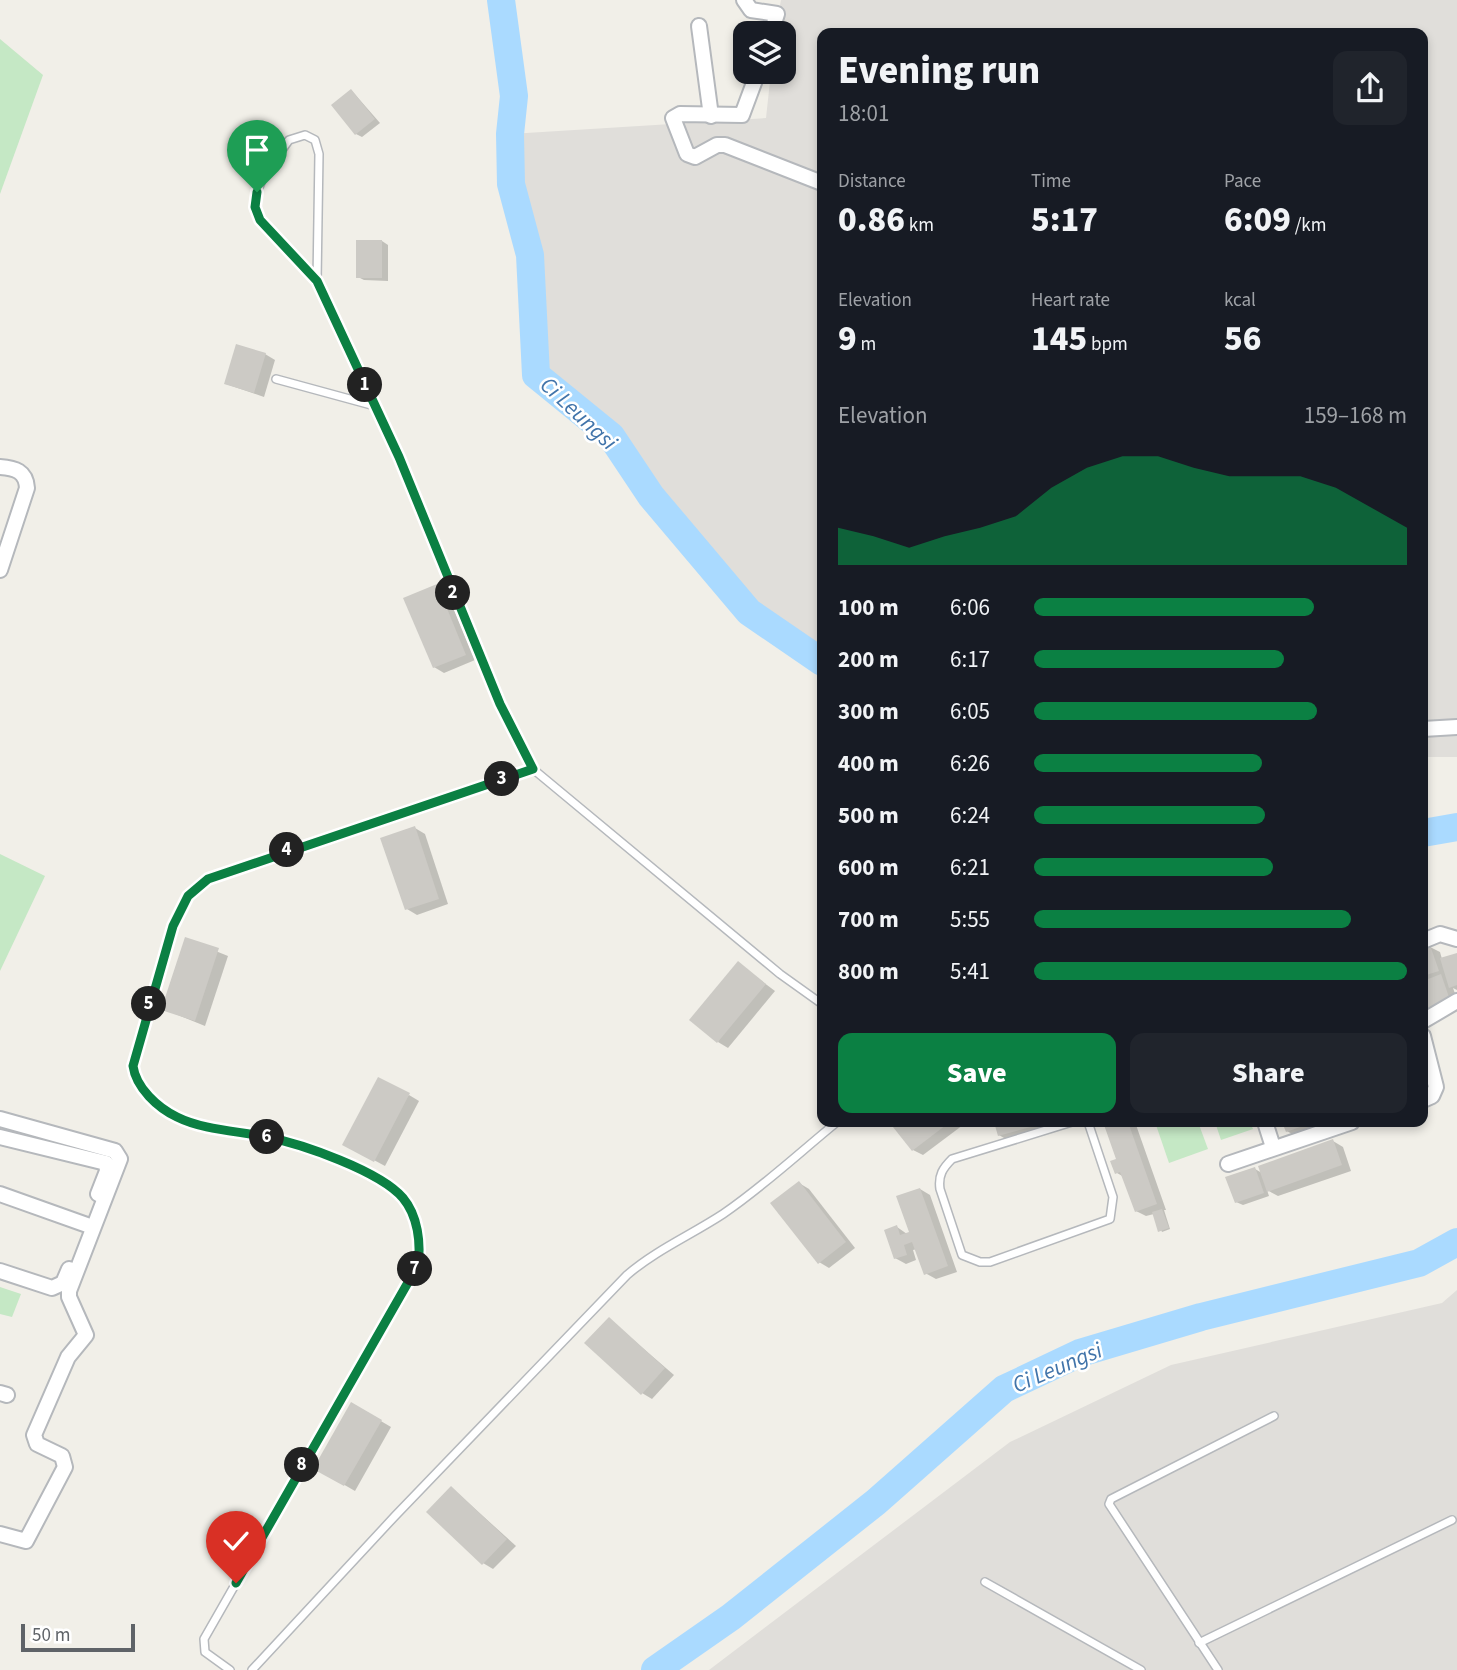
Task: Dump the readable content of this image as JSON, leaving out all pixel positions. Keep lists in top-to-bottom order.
{
  "water": ["Ci Leungsi"],
  "scale_bar": "50 m",
  "page": {
    "heading": ["Evening run", "18:01"],
    "stats": [
      ["Distance", "0.86 km"],
      ["Time", "5:17"],
      ["Pace", "6:09 /km"],
      ["Elevation", "9 m"],
      ["Heart rate", "145 bpm"],
      ["kcal", "56"]
    ],
    "pins": [
      "1",
      "2",
      "3",
      "4",
      "5",
      "6",
      "7",
      "8"
    ],
    "chart": ["Elevation", "159–168 m"],
    "list": [
      {
        "name": "100 m",
        "note": "6:06"
      },
      {
        "name": "200 m",
        "note": "6:17"
      },
      {
        "name": "300 m",
        "note": "6:05"
      },
      {
        "name": "400 m",
        "note": "6:26"
      },
      {
        "name": "500 m",
        "note": "6:24"
      },
      {
        "name": "600 m",
        "note": "6:21"
      },
      {
        "name": "700 m",
        "note": "5:55"
      },
      {
        "name": "800 m",
        "note": "5:41"
      }
    ],
    "buttons": ["Save", "Share"],
    "scale": "50 m"
  }
}
